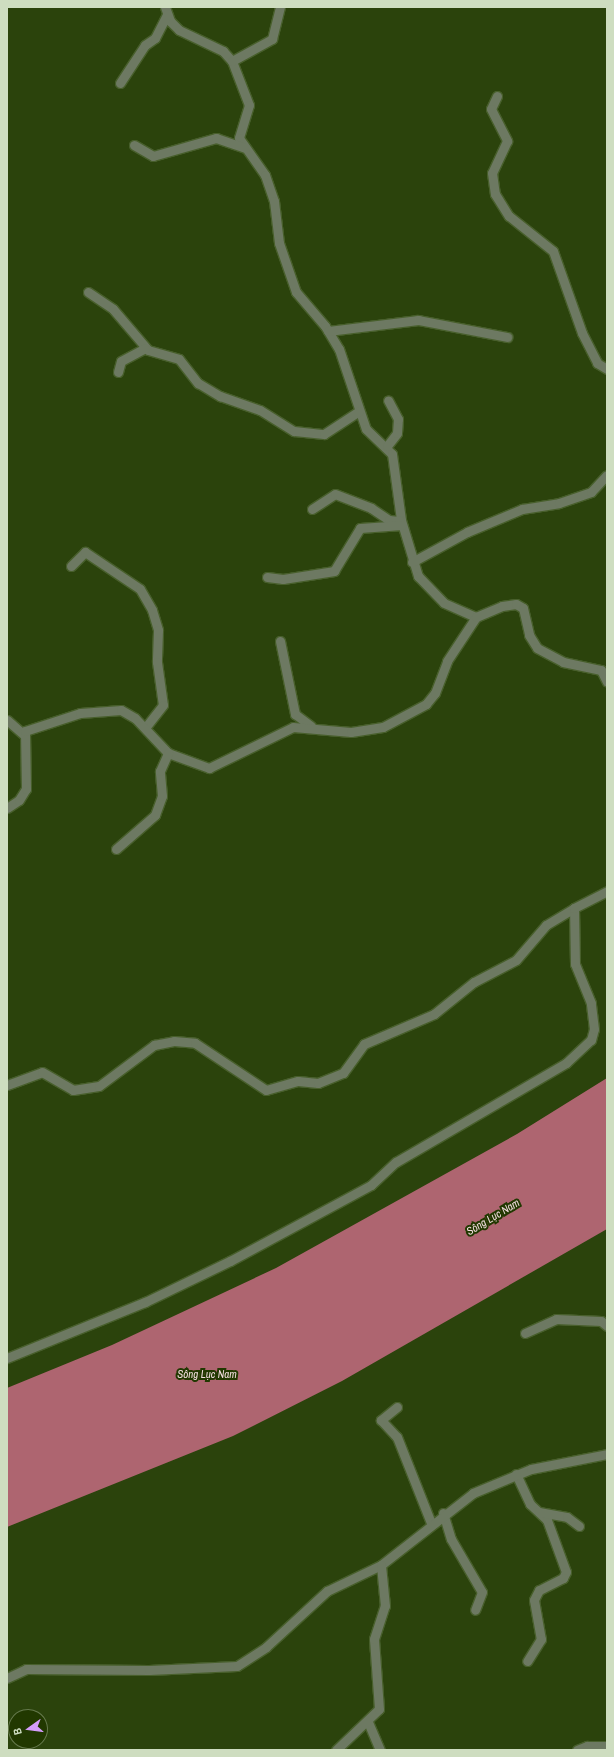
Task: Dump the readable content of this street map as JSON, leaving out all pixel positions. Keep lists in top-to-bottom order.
{
  "water": ["Sông Lục Nam"],
  "north": "left"
}
